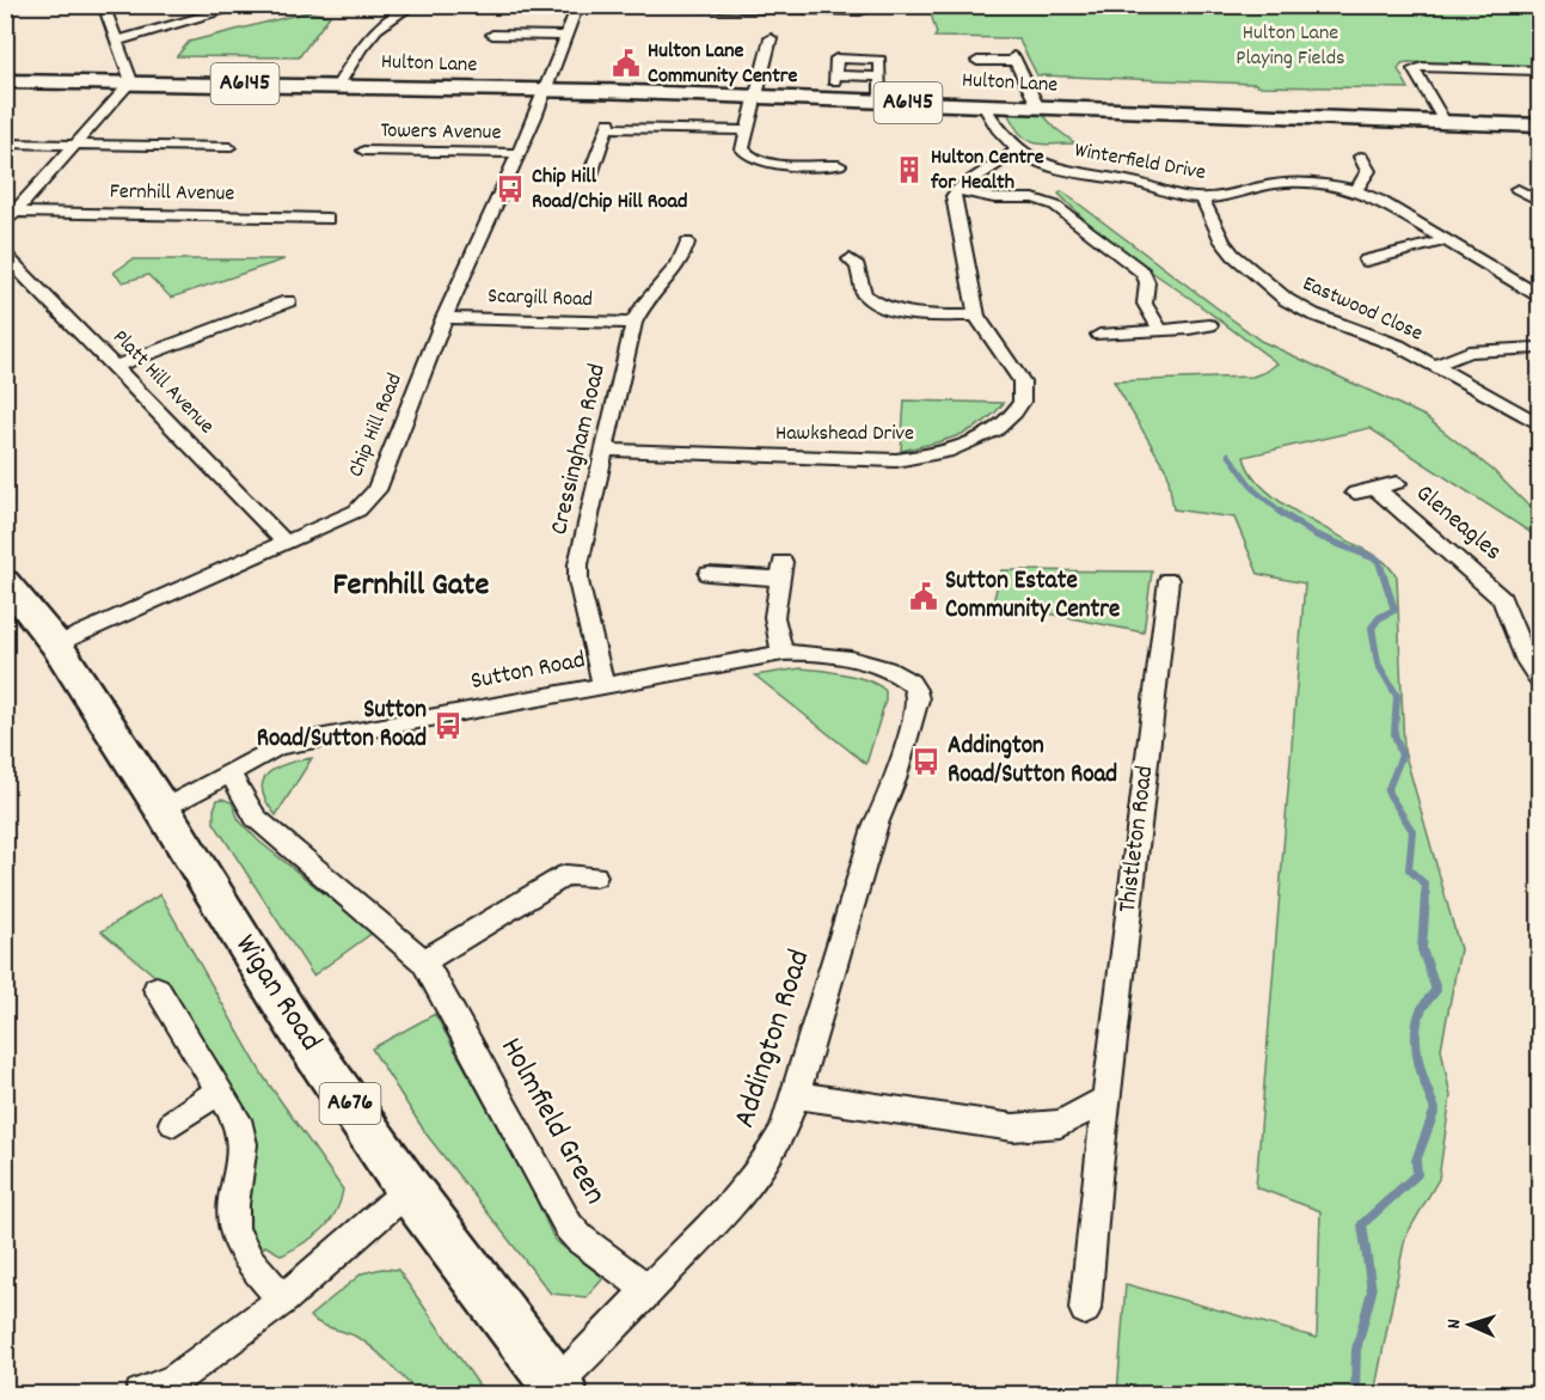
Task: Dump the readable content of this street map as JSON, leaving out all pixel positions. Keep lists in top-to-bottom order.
{
  "streets": {
    "main road": [
      "Hulton Lane",
      "A6145",
      "Wigan Road",
      "A676"
    ],
    "street": [
      "Towers Avenue",
      "Winterfield Drive",
      "Fernhill Avenue",
      "Scargill Road",
      "Eastwood Close",
      "Platt Hill Avenue",
      "Chip Hill Road",
      "Hawkshead Drive",
      "Cressingham Road",
      "Gleneagles",
      "Sutton Road",
      "Thistleton Road",
      "Addington Road",
      "Holmfield Green"
    ]
  },
  "crossings": [
    ["Hulton Lane", "Winterfield Drive"],
    ["Hulton Lane", "Chip Hill Road"],
    ["Towers Avenue", "Chip Hill Road"],
    ["Winterfield Drive", "Eastwood Close"],
    ["Scargill Road", "Chip Hill Road"],
    ["Scargill Road", "Cressingham Road"],
    ["Platt Hill Avenue", "Chip Hill Road"],
    ["Chip Hill Road", "Wigan Road"],
    ["Hawkshead Drive", "Cressingham Road"],
    ["Cressingham Road", "Sutton Road"],
    ["Sutton Road", "Wigan Road"],
    ["Sutton Road", "Addington Road"],
    ["Sutton Road", "Holmfield Green"],
    ["Wigan Road", "Addington Road"],
    ["Addington Road", "Holmfield Green"]
  ],
  "districts": ["Fernhill Gate"],
  "parks": ["Hulton Lane Playing Fields"],
  "places": {
    "public building": ["Hulton Lane Community Centre", "Sutton Estate Community Centre"],
    "building": ["Hulton Centre for Health"],
    "bus stop": ["Chip Hill Road/Chip Hill Road", "Sutton Road/Sutton Road", "Addington Road/Sutton Road"]
  },
  "north": "left"
}
